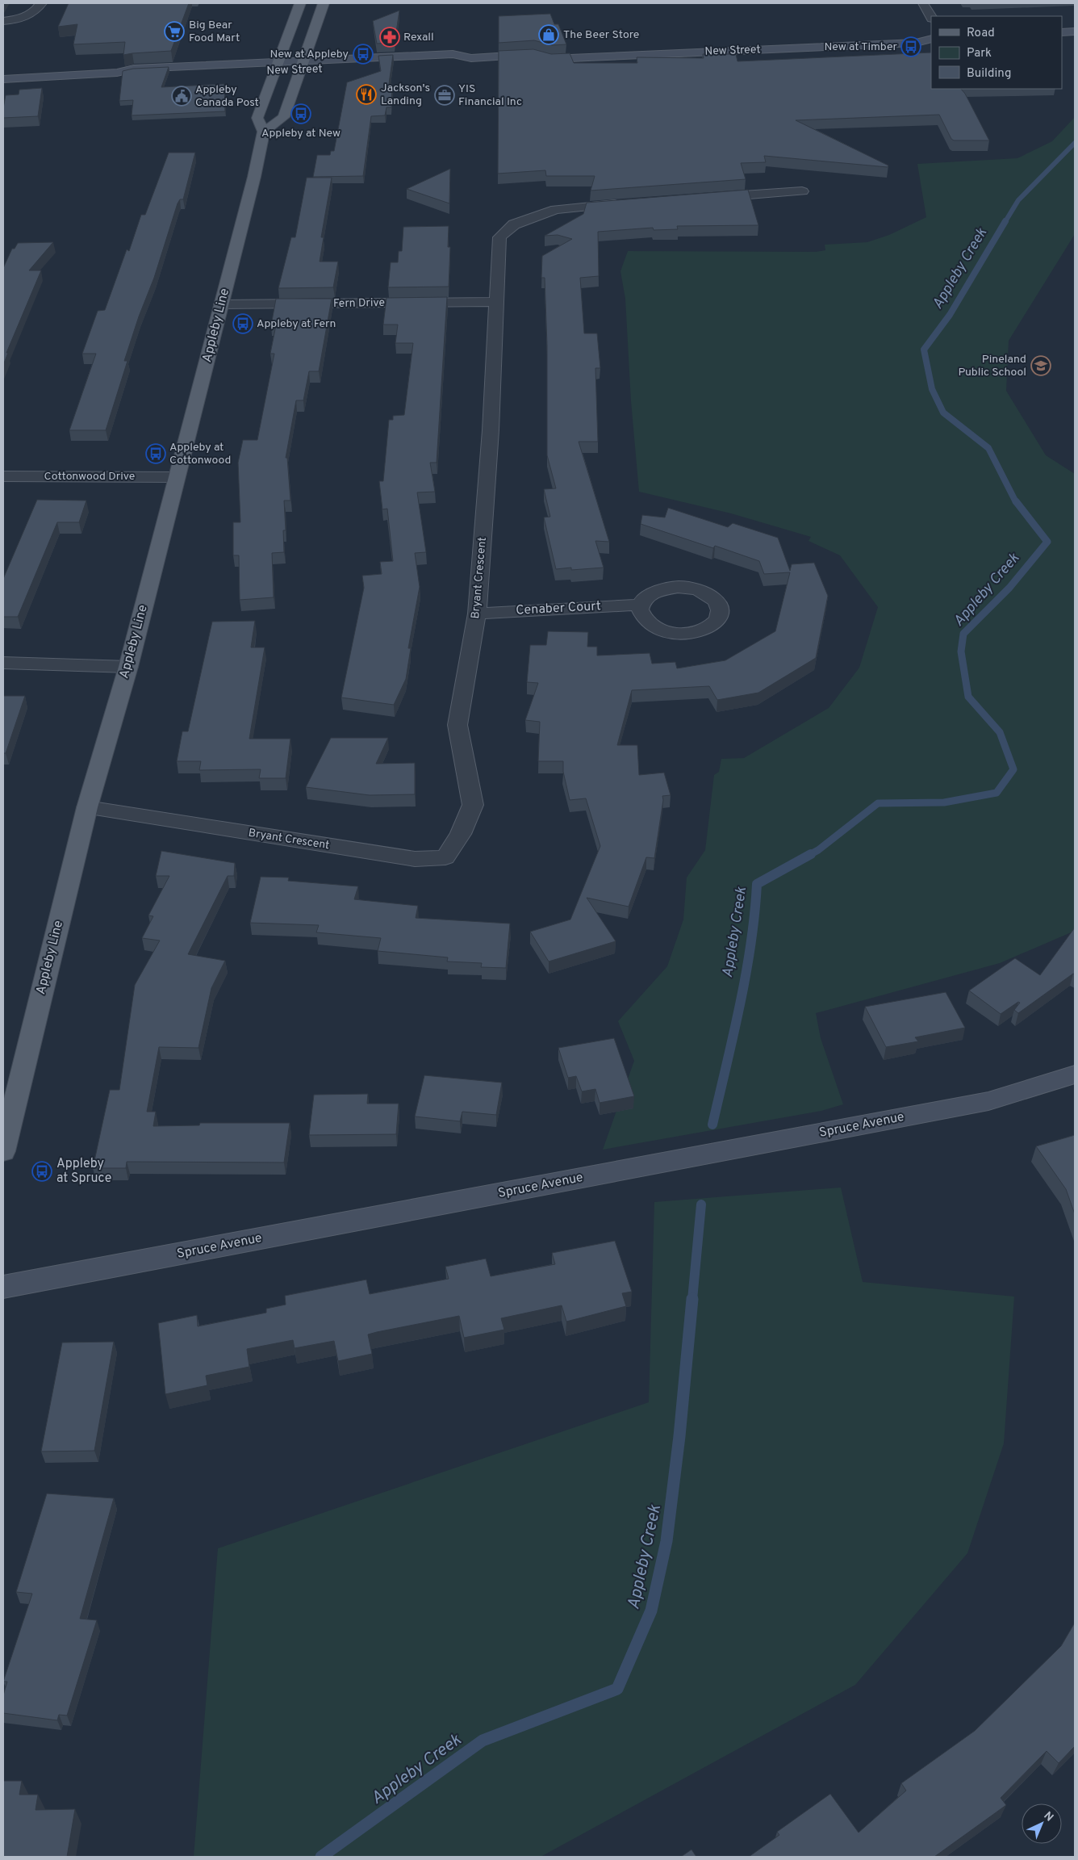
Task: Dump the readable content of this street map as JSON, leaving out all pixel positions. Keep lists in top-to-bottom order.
{
  "streets": {
    "main road": ["New Street", "Appleby Line", "Spruce Avenue"],
    "street": [
      "Fern Drive",
      "Cottonwood Drive",
      "Bryant Crescent",
      "Cenaber Court"
    ]
  },
  "crossings": [
    ["New Street", "Appleby Line"],
    ["Fern Drive", "Appleby Line"],
    ["Fern Drive", "Bryant Crescent"],
    ["Appleby Line", "Cottonwood Drive"],
    ["Appleby Line", "Bryant Crescent"],
    ["Bryant Crescent", "Cenaber Court"]
  ],
  "water": ["Appleby Creek"],
  "places": {
    "supermarket": ["Big Bear Food Mart"],
    "shop": ["The Beer Store"],
    "pharmacy": ["Rexall"],
    "bus stop": [
      "New at Timber",
      "New at Appleby",
      "Appleby at New",
      "Appleby at Fern",
      "Appleby at Cottonwood",
      "Appleby at Spruce"
    ],
    "restaurant": ["Jackson's Landing"],
    "office": ["YIS Financial Inc"],
    "public building": ["Appleby Canada Post"],
    "school or university": ["Pineland Public School"]
  },
  "legend": ["Road", "Park", "Building"],
  "north": "top right"
}
